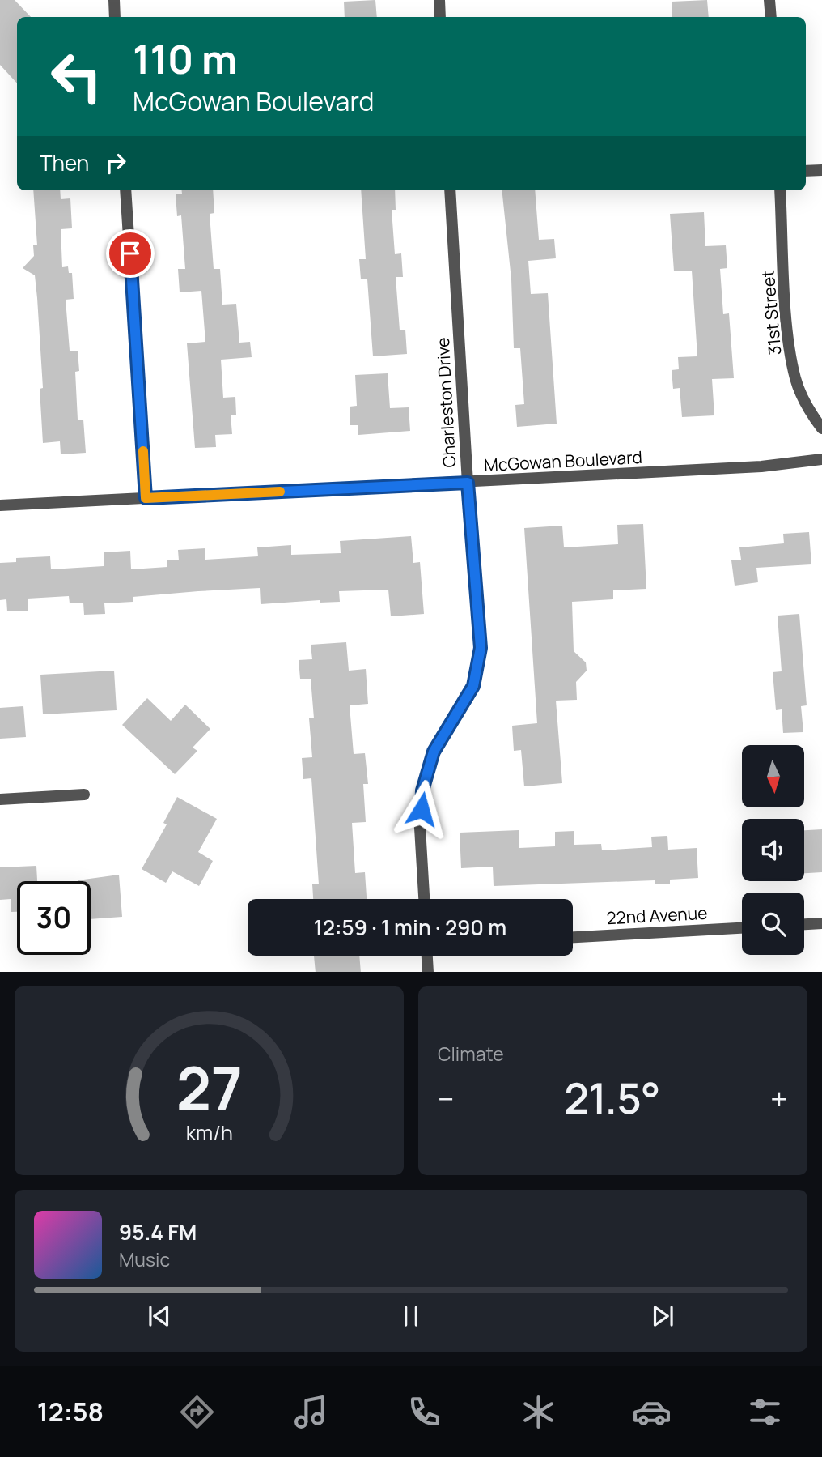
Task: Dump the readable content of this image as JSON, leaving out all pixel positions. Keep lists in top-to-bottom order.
{
  "streets": {
    "street": [
      "31st Street",
      "Charleston Drive",
      "McGowan Boulevard",
      "22nd Avenue"
    ]
  },
  "crossings": [
    ["Charleston Drive", "McGowan Boulevard"]
  ],
  "north": "bottom",
  "page": {
    "turn": ["110 m", "McGowan Boulevard"],
    "then": "Then",
    "limit": "30",
    "trip": "12:59 · 1 min · 290 m",
    "tile": "Climate",
    "heat": ["−", "21.5°", "+"],
    "song": ["95.4 FM", "Music"],
    "tabs": "12:58",
    "gauge": ["27", "km/h"]
  }
}
